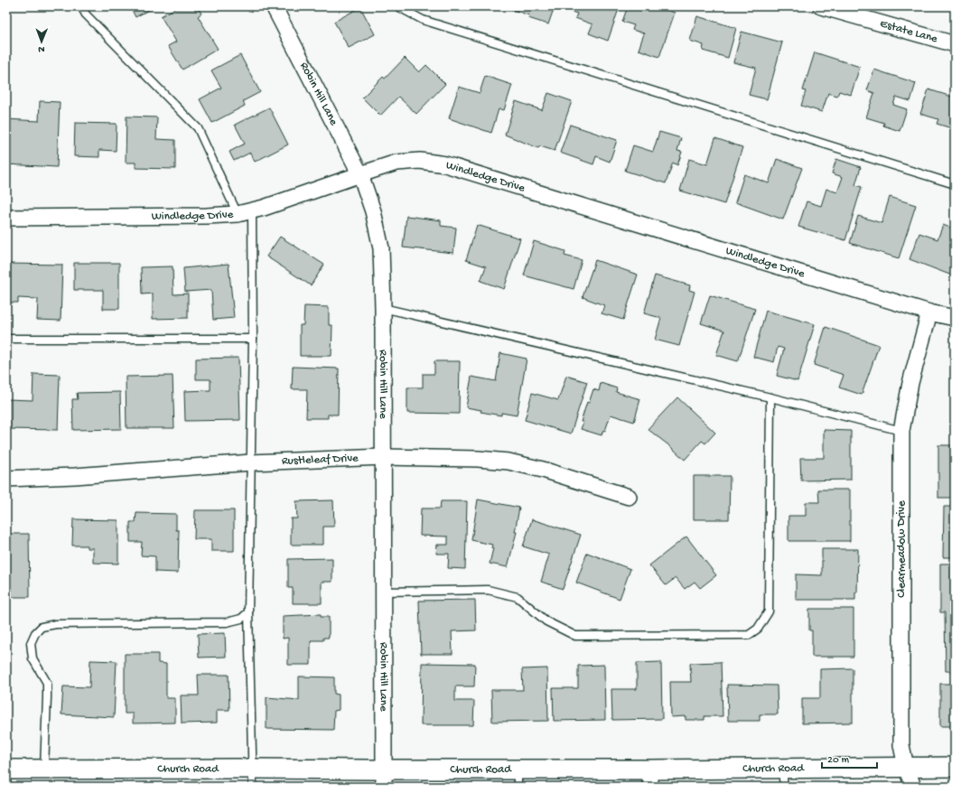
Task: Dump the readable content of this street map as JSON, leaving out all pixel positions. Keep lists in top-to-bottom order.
{
  "streets": {
    "street": [
      "Estate Lane",
      "Robin Hill Lane",
      "Windledge Drive",
      "Rustleleaf Drive",
      "Clearmeadow Drive",
      "Church Road"
    ]
  },
  "crossings": [
    ["Robin Hill Lane", "Windledge Drive"],
    ["Robin Hill Lane", "Rustleleaf Drive"],
    ["Robin Hill Lane", "Church Road"],
    ["Windledge Drive", "Clearmeadow Drive"],
    ["Clearmeadow Drive", "Church Road"]
  ],
  "scale_bar": "20 m",
  "north": "bottom"
}
